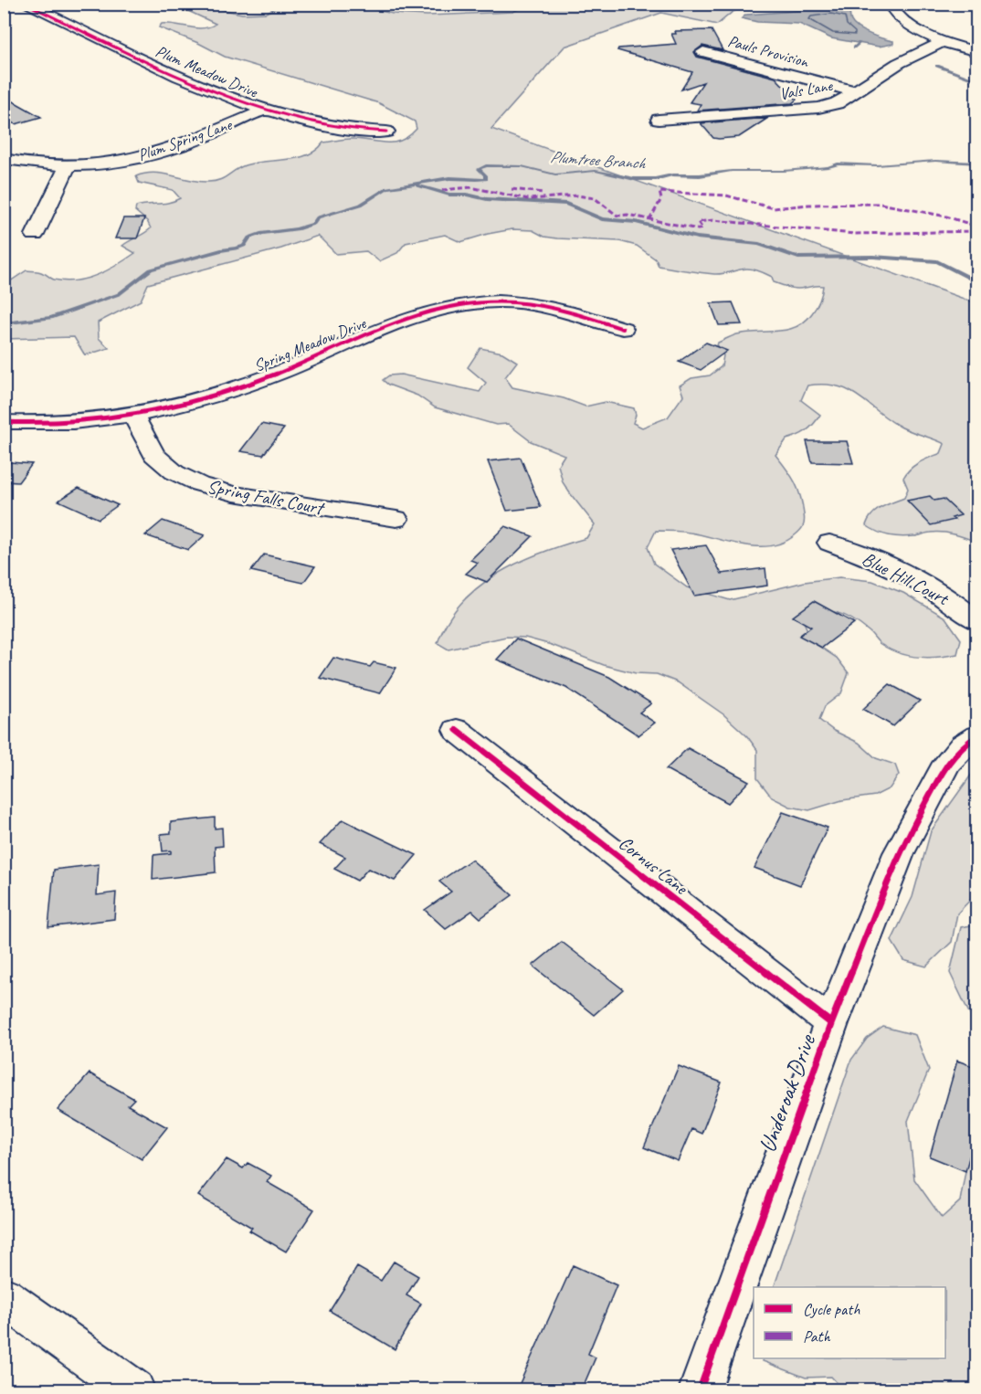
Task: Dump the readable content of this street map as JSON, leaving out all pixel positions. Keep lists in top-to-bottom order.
{
  "streets": {
    "street": [
      "Pauls Provision",
      "Plum Meadow Drive",
      "Vals Lane",
      "Plum Spring Lane",
      "Spring Meadow Drive",
      "Spring Falls Court",
      "Blue Hill Court",
      "Cornus Lane",
      "Underoak Drive"
    ]
  },
  "crossings": [
    ["Pauls Provision", "Vals Lane"],
    ["Plum Meadow Drive", "Plum Spring Lane"],
    ["Spring Meadow Drive", "Spring Falls Court"],
    ["Cornus Lane", "Underoak Drive"]
  ],
  "water": ["Plumtree Branch"],
  "legend": ["Cycle path", "Path"]
}
